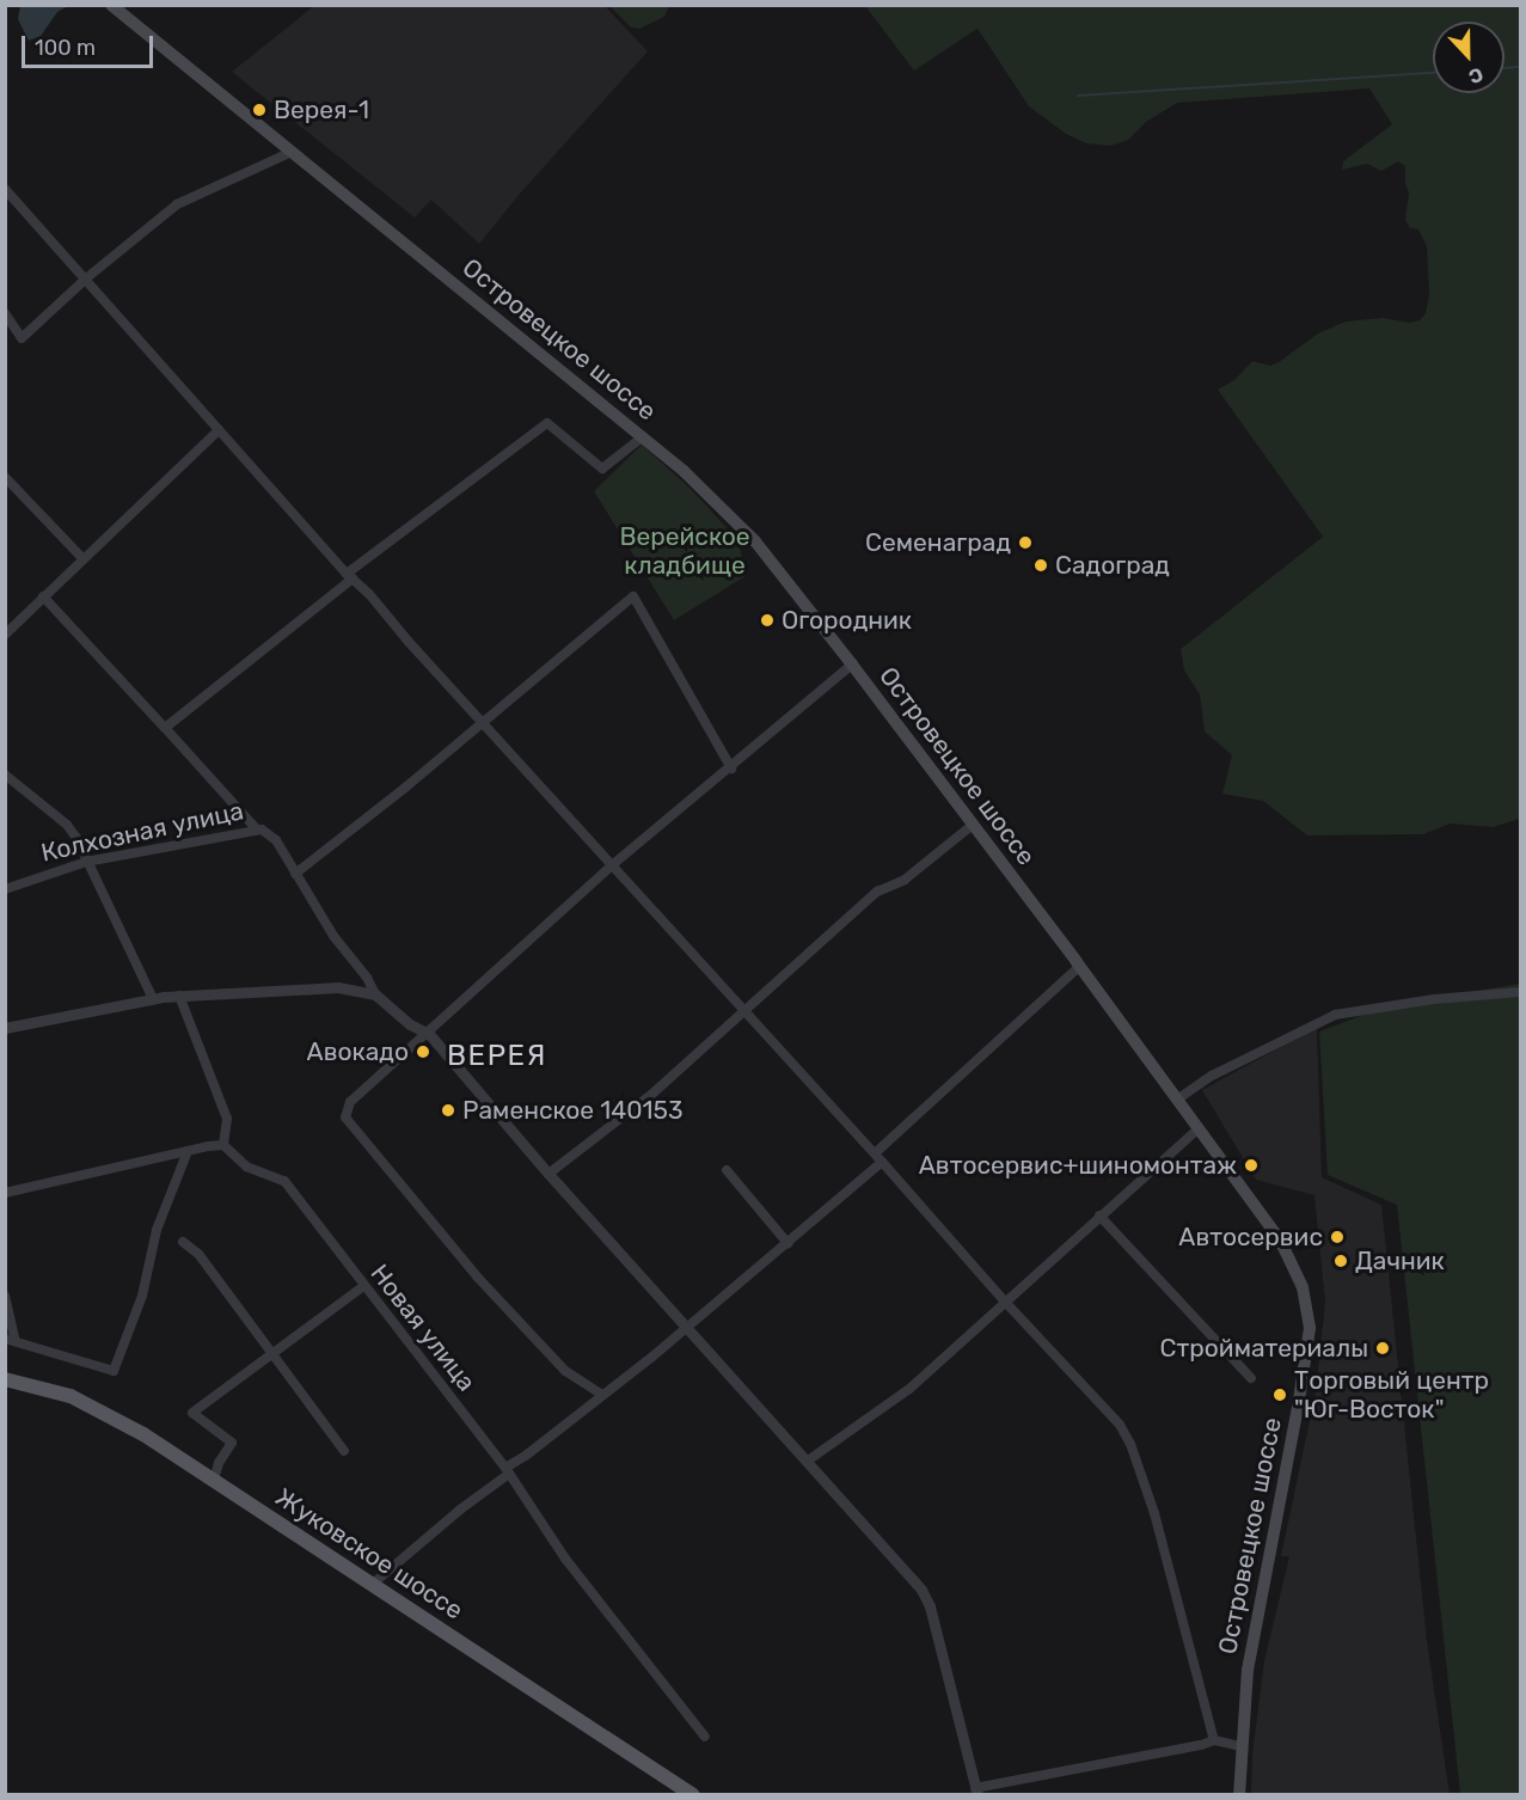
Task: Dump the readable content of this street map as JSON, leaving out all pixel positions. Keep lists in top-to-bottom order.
{
  "streets": {
    "main road": ["Островецкое шоссе", "Жуковское шоссе"],
    "street": ["Колхозная улица", "Новая улица"]
  },
  "districts": ["ВЕРЕЯ"],
  "parks": ["Верейское кладбище"],
  "places": [
    "Верея-1",
    "Семенаград",
    "Садоград",
    "Огородник",
    "Авокадо",
    "Раменское 140153",
    "Автосервис+шиномонтаж",
    "Автосервис",
    "Дачник",
    "Стройматериалы",
    "Торговый центр \"Юг-Восток\""
  ],
  "scale_bar": "100 m",
  "north": "bottom"
}
